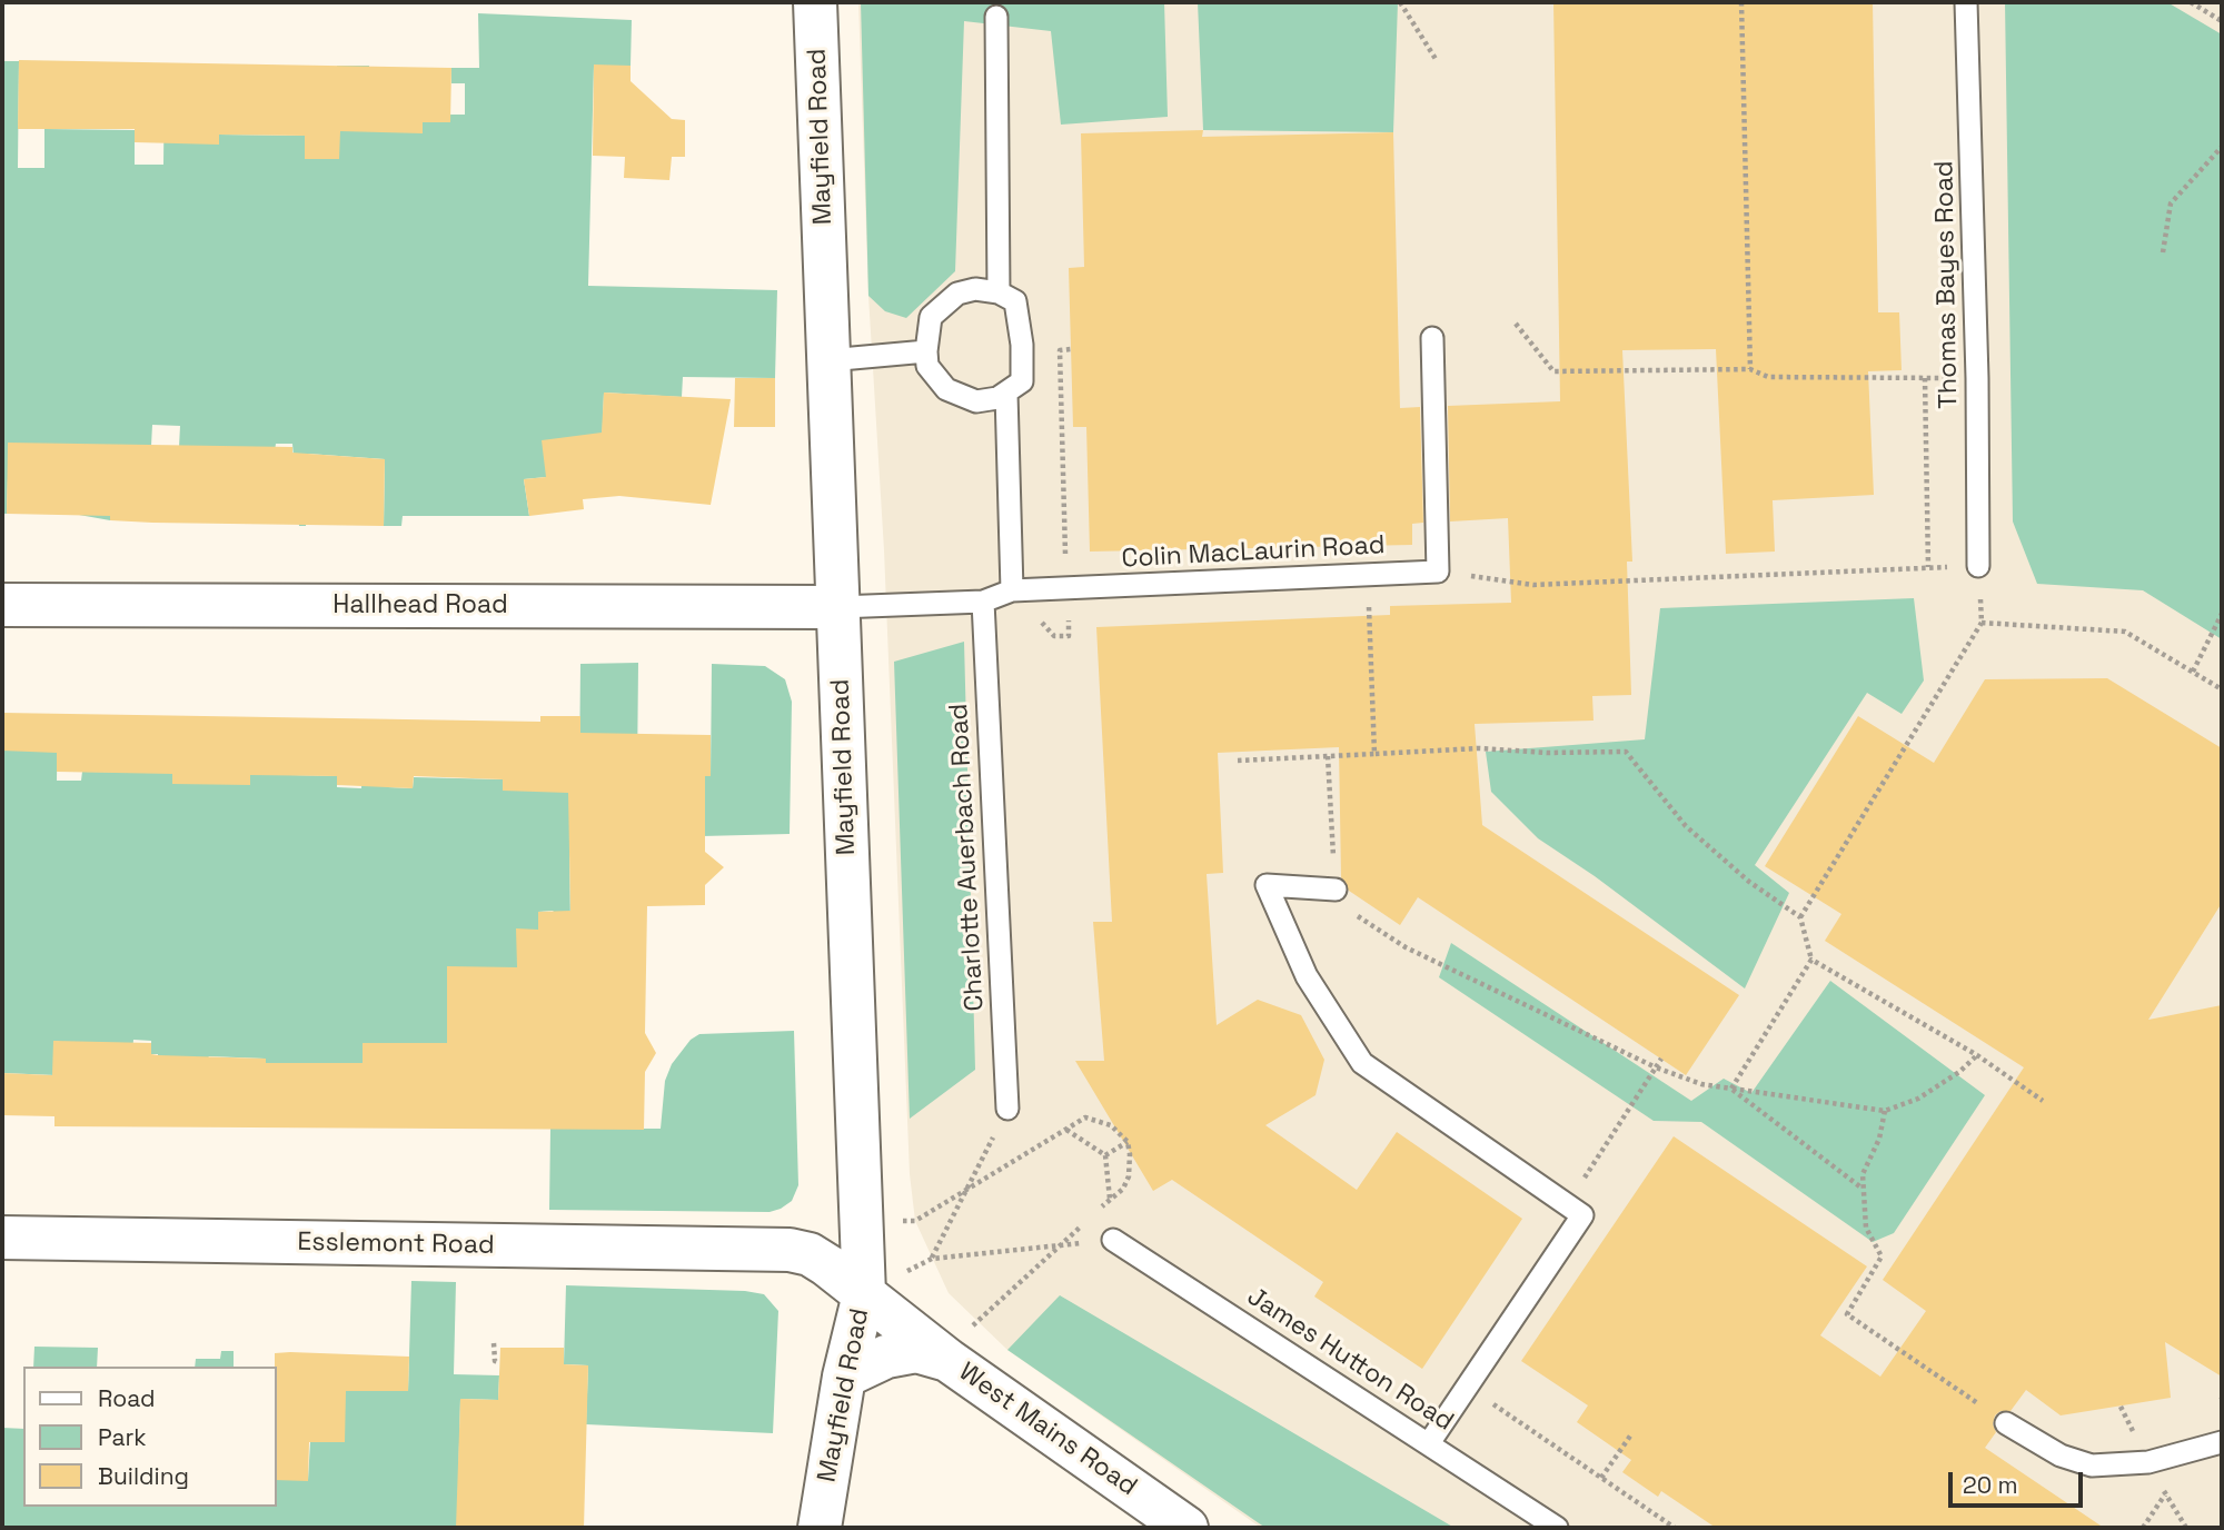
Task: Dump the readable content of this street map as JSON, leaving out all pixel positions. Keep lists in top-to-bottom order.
{
  "streets": {
    "street": [
      "Mayfield Road",
      "Hallhead Road",
      "Esslemont Road",
      "West Mains Road"
    ],
    "lane": [
      "Thomas Bayes Road",
      "Colin MacLaurin Road",
      "Charlotte Auerbach Road",
      "James Hutton Road"
    ]
  },
  "crossings": [
    ["Mayfield Road", "Colin MacLaurin Road"],
    ["Mayfield Road", "Hallhead Road"],
    ["Mayfield Road", "Esslemont Road"],
    ["Mayfield Road", "West Mains Road"],
    ["Colin MacLaurin Road", "Hallhead Road"],
    ["Colin MacLaurin Road", "Charlotte Auerbach Road"],
    ["Esslemont Road", "West Mains Road"]
  ],
  "legend": ["Road", "Park", "Building"],
  "scale_bar": "20 m"
}
